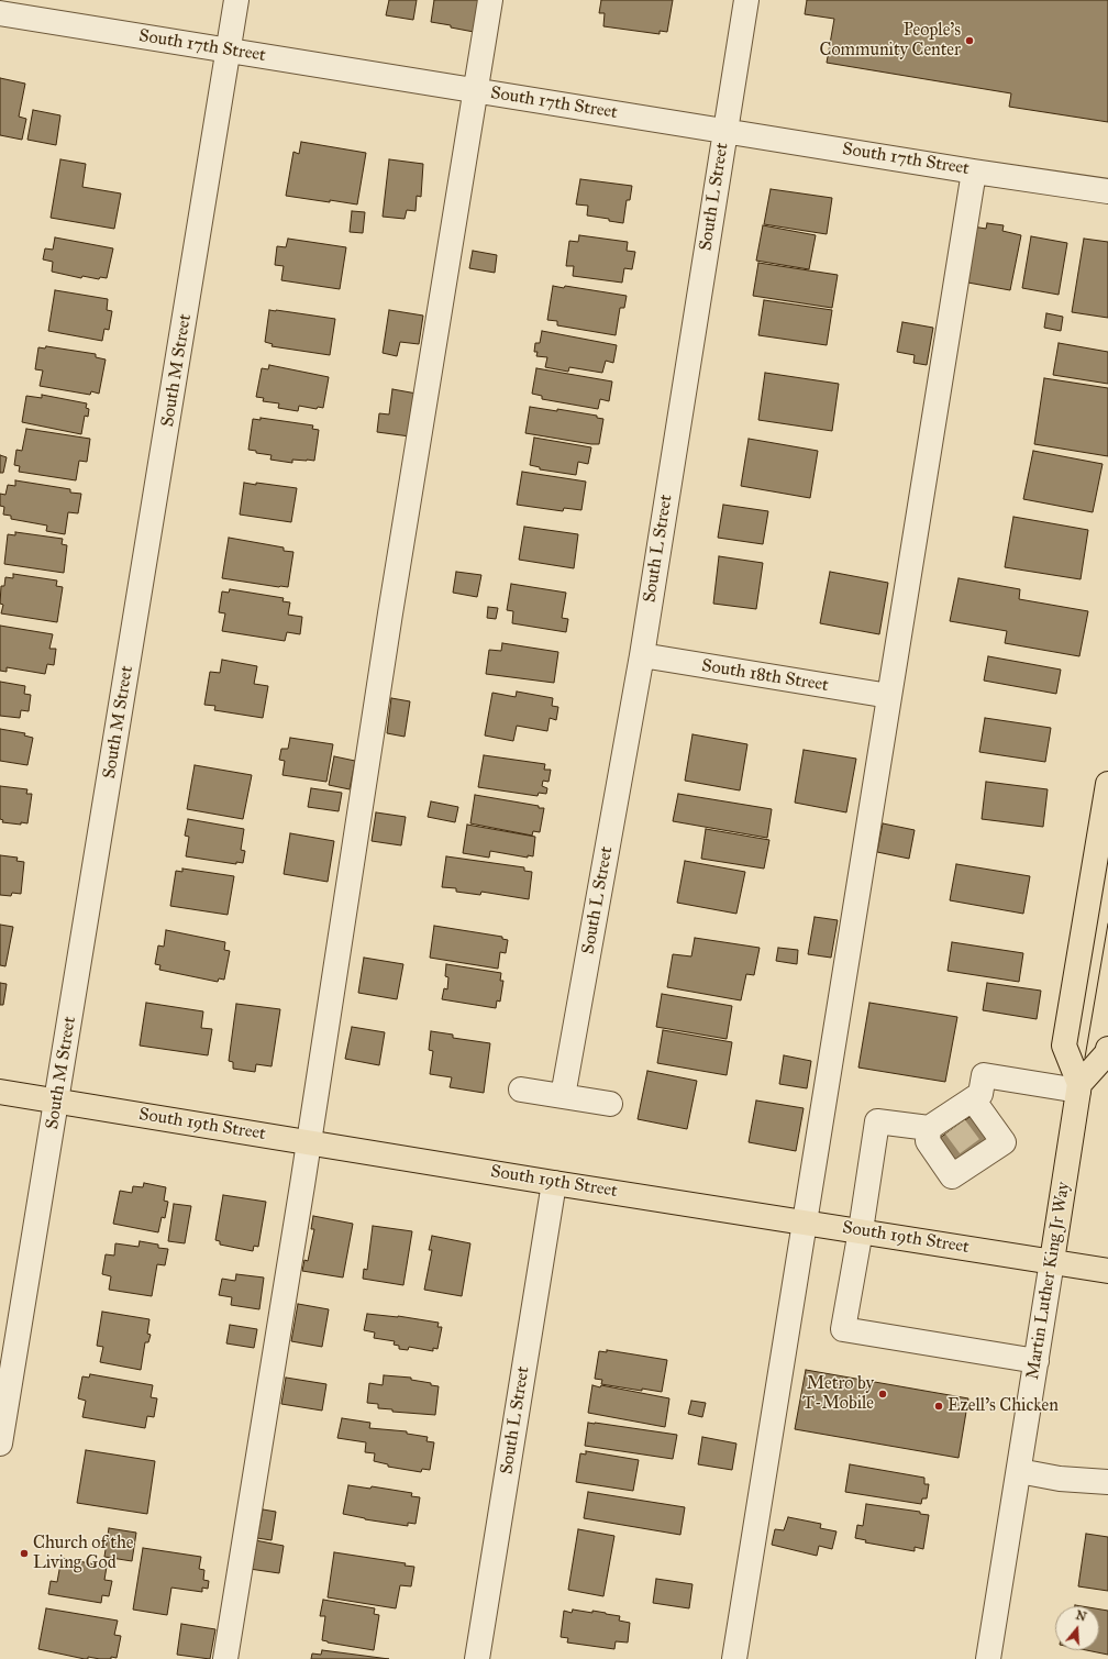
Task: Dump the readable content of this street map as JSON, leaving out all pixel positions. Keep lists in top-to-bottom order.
{
  "streets": {
    "main road": ["South 19th Street", "Martin Luther King Jr Way"],
    "street": [
      "South 17th Street",
      "South L Street",
      "South M Street",
      "South 18th Street"
    ]
  },
  "crossings": [
    ["South 17th Street", "South L Street"],
    ["South 17th Street", "South M Street"],
    ["South L Street", "South 18th Street"],
    ["South L Street", "South 19th Street"],
    ["South M Street", "South 19th Street"],
    ["South 19th Street", "Martin Luther King Jr Way"]
  ],
  "places": [
    "People's Community Center",
    "Metro by T-Mobile",
    "Ezell's Chicken",
    "Church of the Living God"
  ],
  "north": "top"
}
